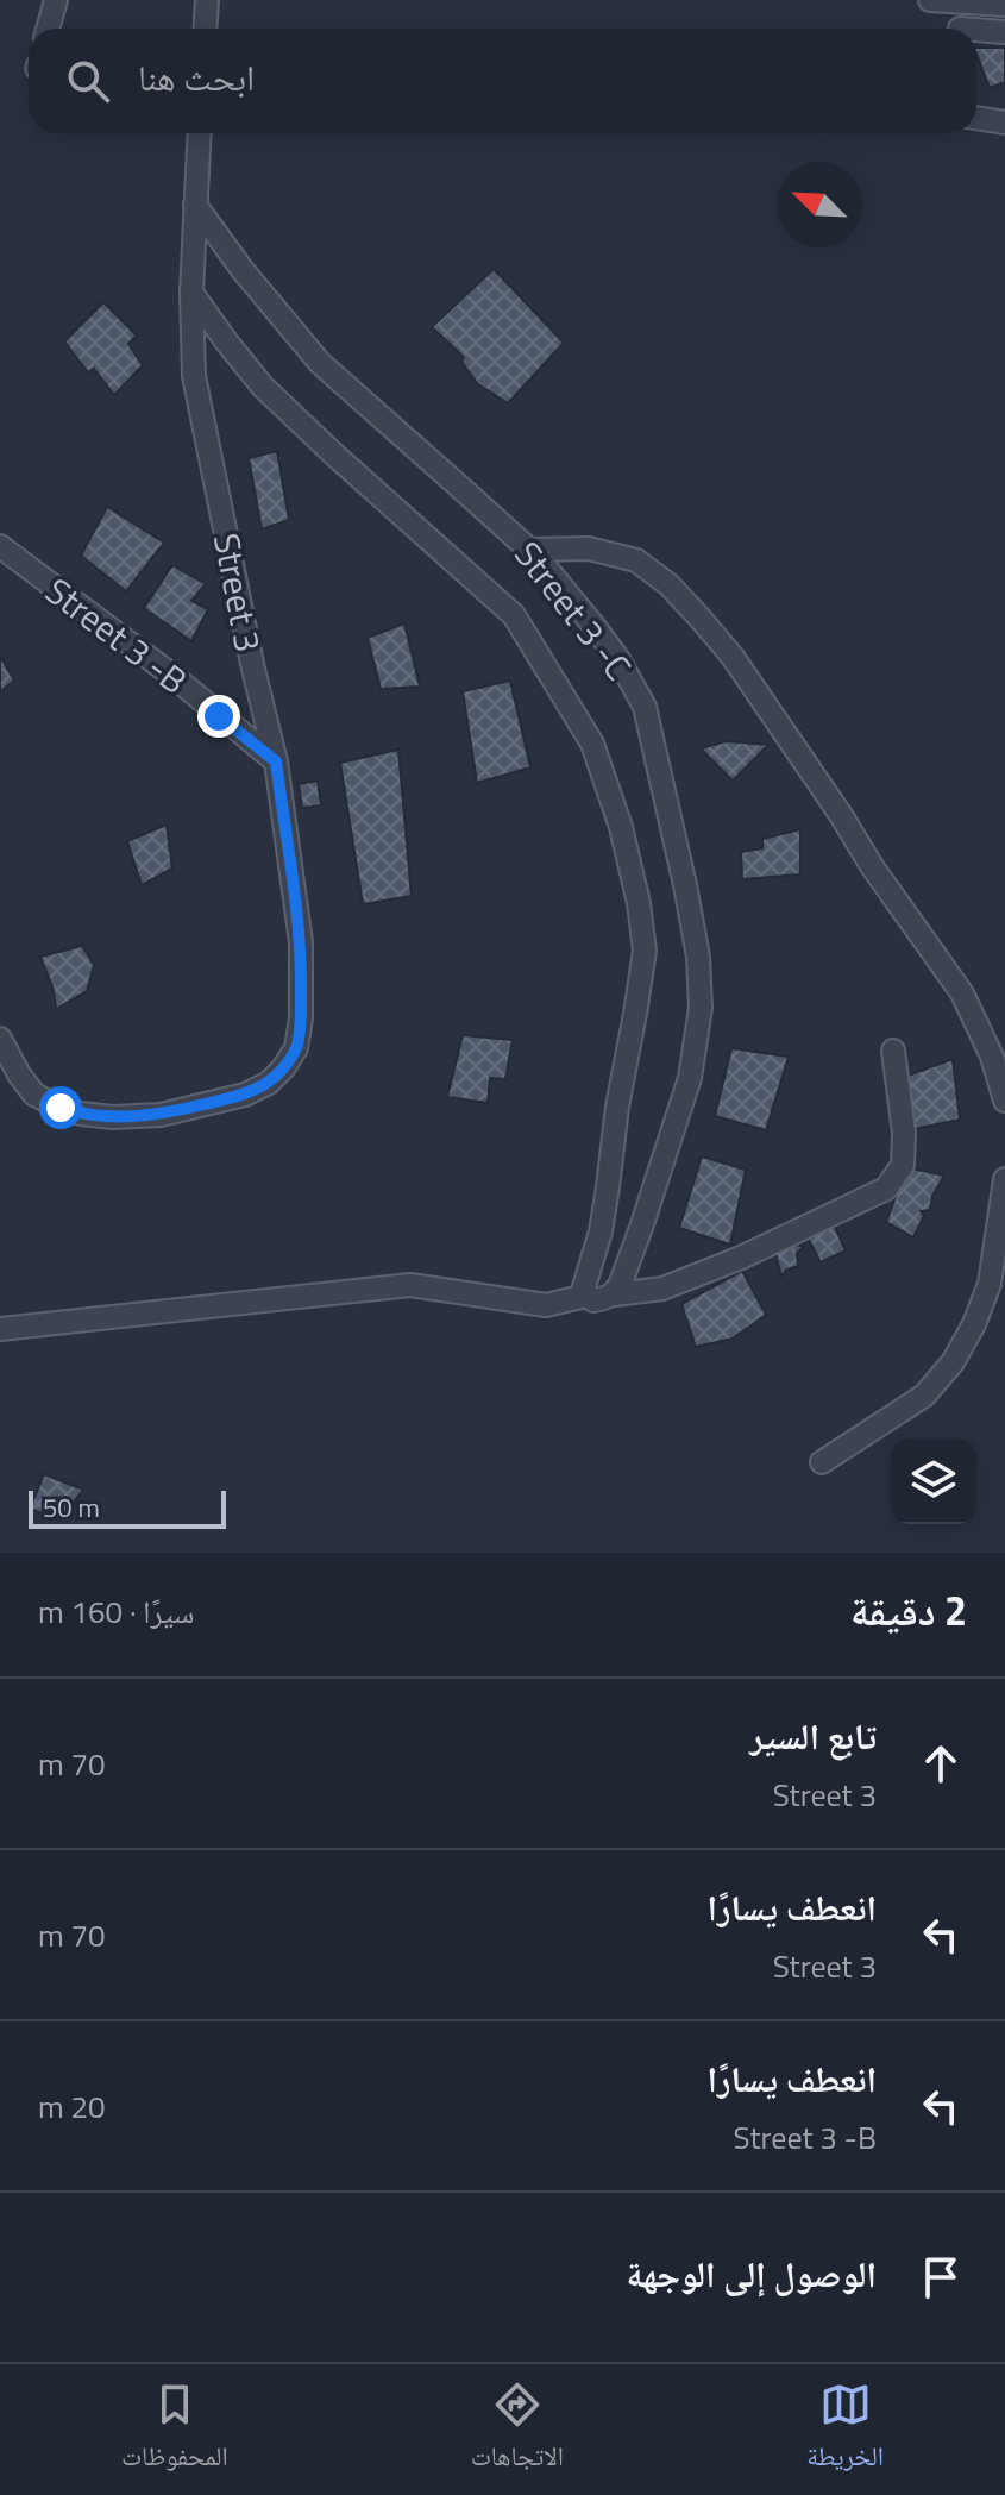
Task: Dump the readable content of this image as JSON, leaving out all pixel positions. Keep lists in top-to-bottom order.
{
  "streets": {
    "street": ["Street 3", "Street 3 -C", "Street 3 -B"]
  },
  "crossings": [
    ["Street 3", "Street 3 -C"],
    ["Street 3", "Street 3 -B"]
  ],
  "scale_bar": "50 m",
  "north": "top left",
  "page": {
    "search": "ابحث هنا",
    "scale": "50 m",
    "heading": ["2 دقيقة", "سيرًا · 160 m"],
    "list": [
      ["تابع السير", "Street 3", "70 m"],
      ["انعطف يسارًا", "Street 3", "70 m"],
      ["انعطف يسارًا", "Street 3 -B", "20 m"],
      "الوصول إلى الوجهة"
    ],
    "nav": ["الخريطة", "الاتجاهات", "المحفوظات"]
  }
}
